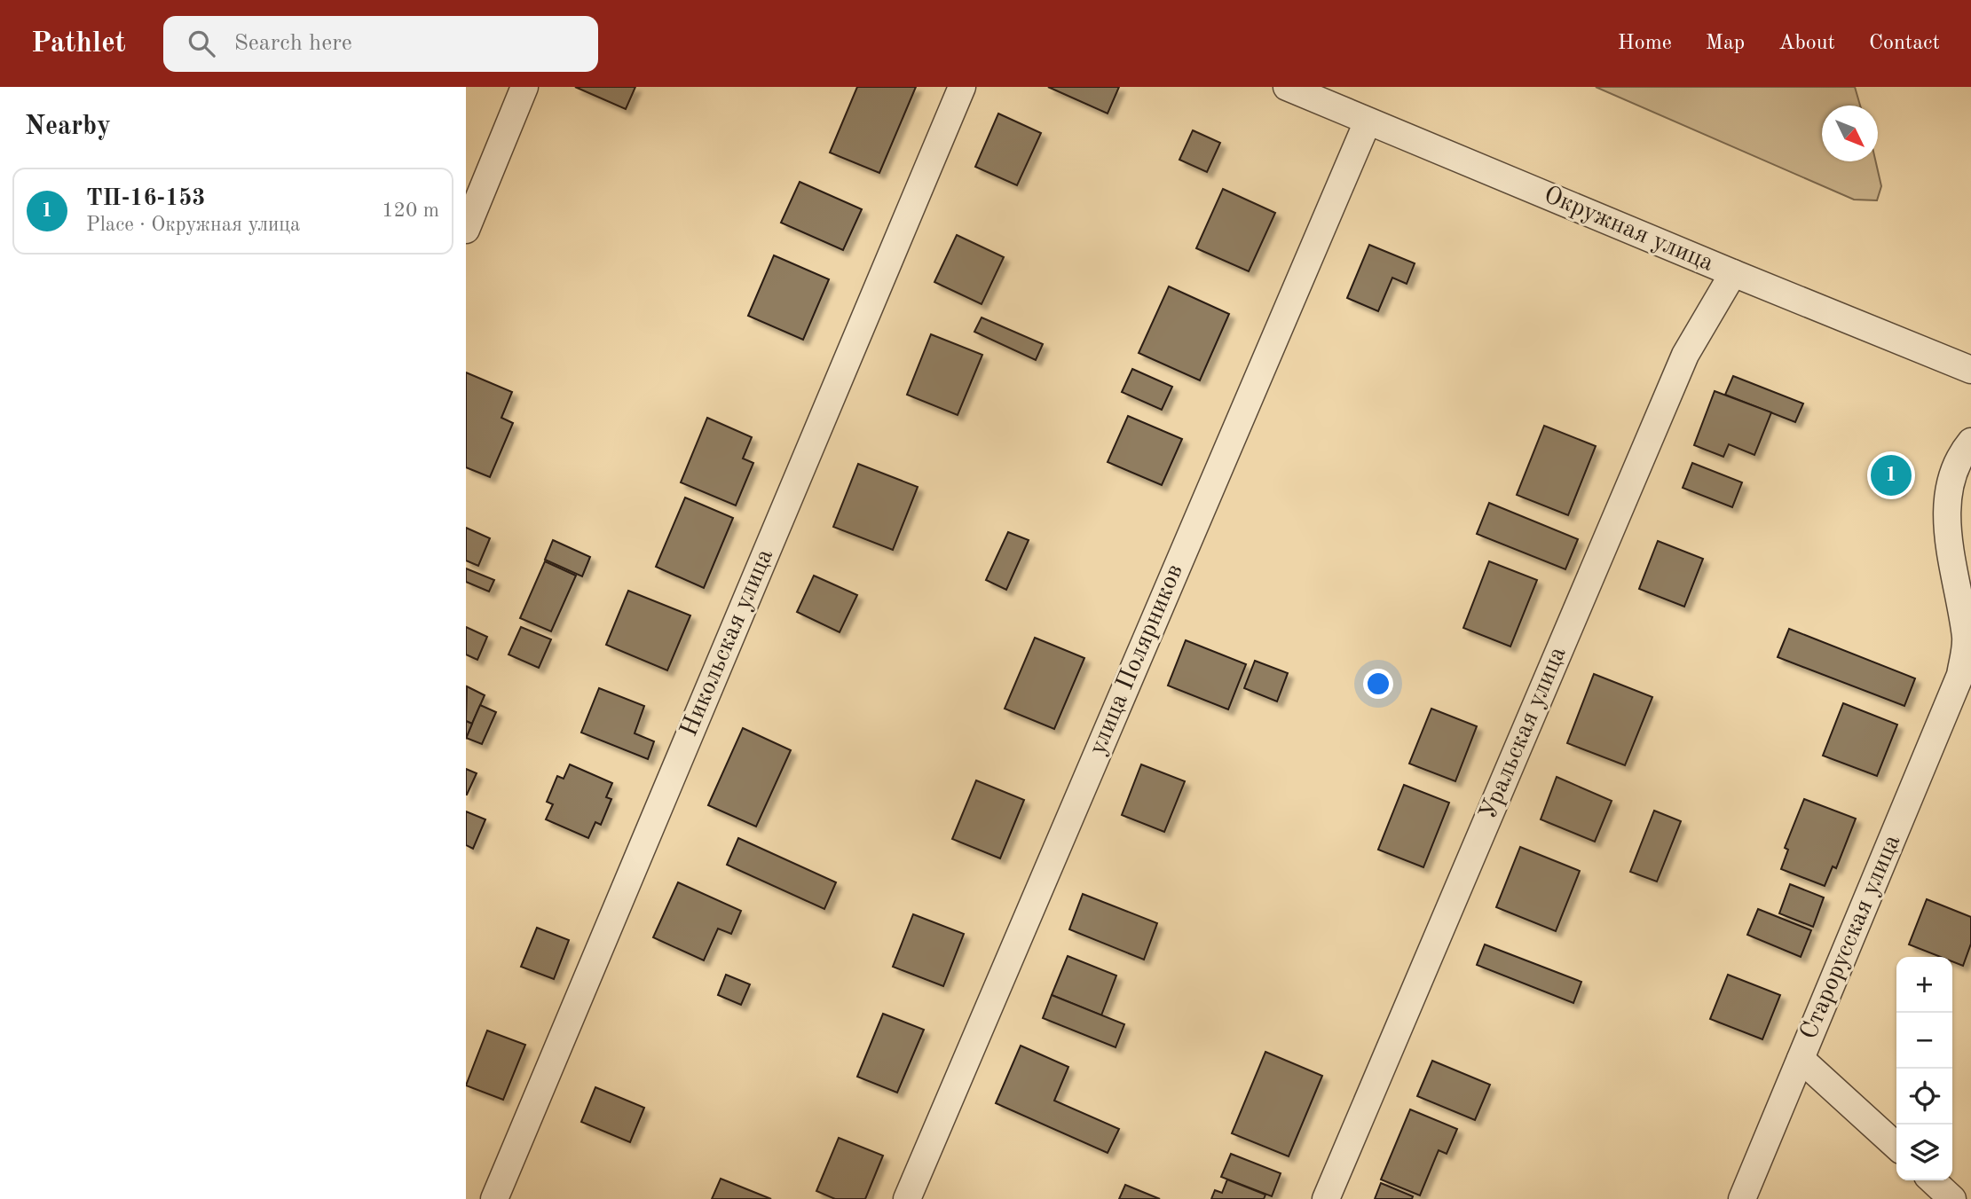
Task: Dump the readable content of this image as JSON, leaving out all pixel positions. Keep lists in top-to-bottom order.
{
  "streets": {
    "street": [
      "Окружная улица",
      "Никольская улица",
      "улица Полярников",
      "Уральская улица",
      "Старорусская улица"
    ]
  },
  "crossings": [
    ["Окружная улица", "улица Полярников"],
    ["Окружная улица", "Уральская улица"]
  ],
  "north": "bottom right",
  "page": {
    "header": "Pathlet",
    "search": "Search here",
    "nav": [
      "Home",
      "Map",
      "About",
      "Contact"
    ],
    "heading": "Nearby",
    "list": [
      {
        "mark": "1",
        "name": "ТП-16-153",
        "note": "Place · Окружная улица",
        "value": "120 m"
      }
    ],
    "pins": "1",
    "map_buttons": ["+", "−"]
  }
}
